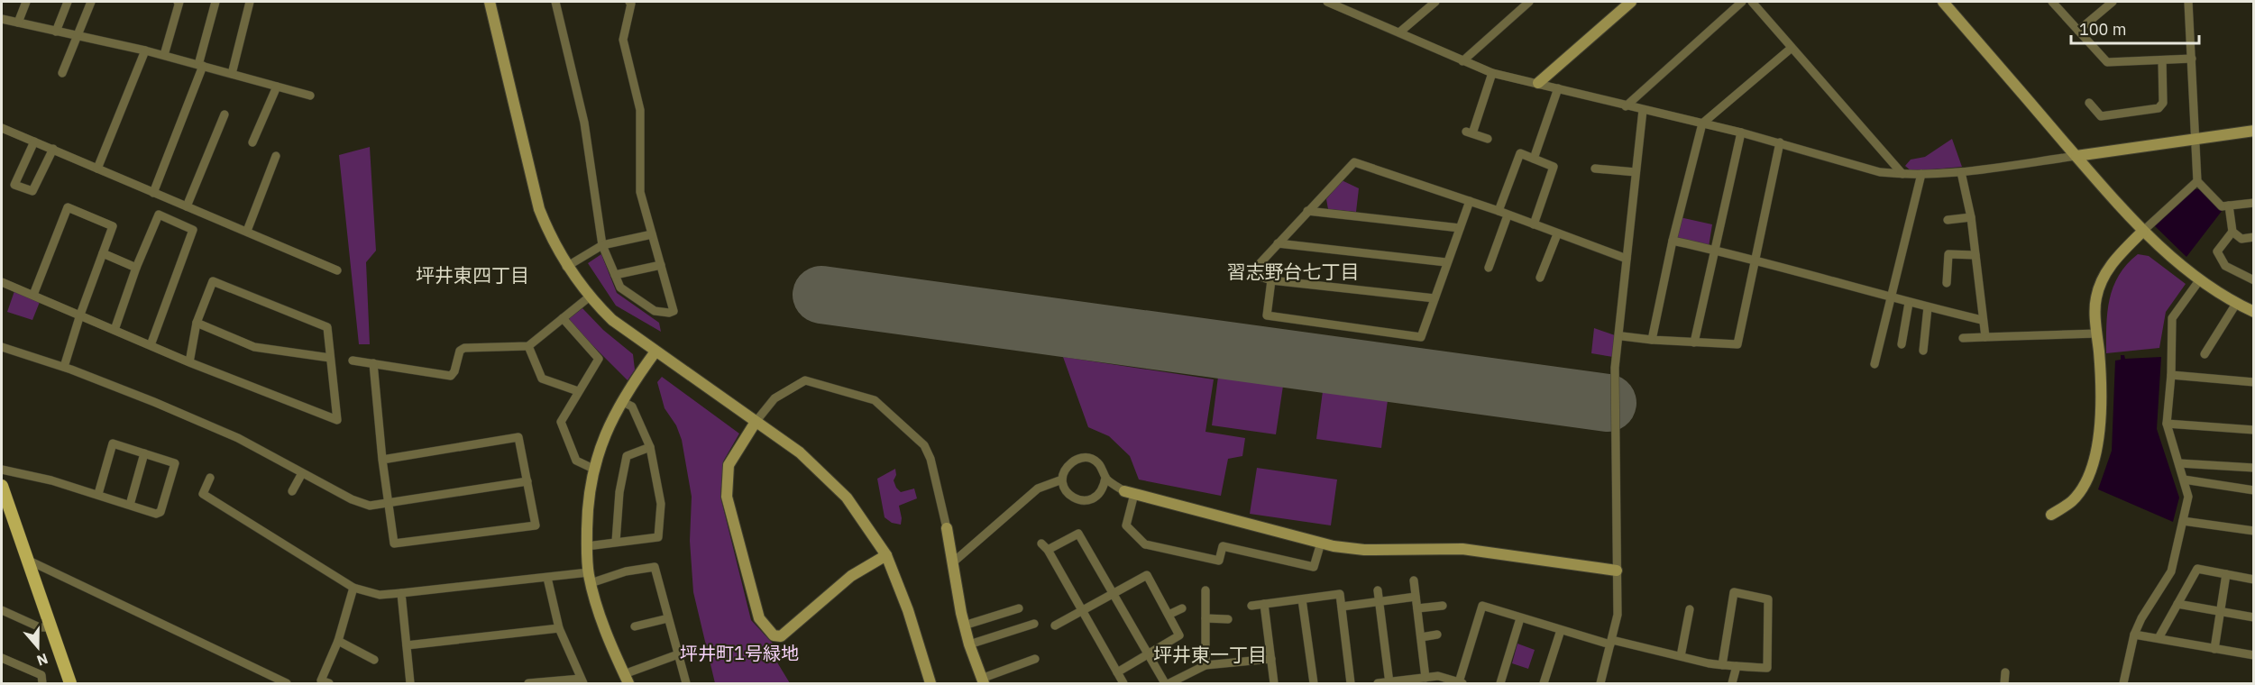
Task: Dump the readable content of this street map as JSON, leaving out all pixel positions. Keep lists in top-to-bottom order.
{
  "districts": ["習志野台七丁目", "坪井東四丁目", "坪井東一丁目"],
  "parks": ["坪井町1号緑地"],
  "scale_bar": "100 m",
  "north": "bottom"
}
